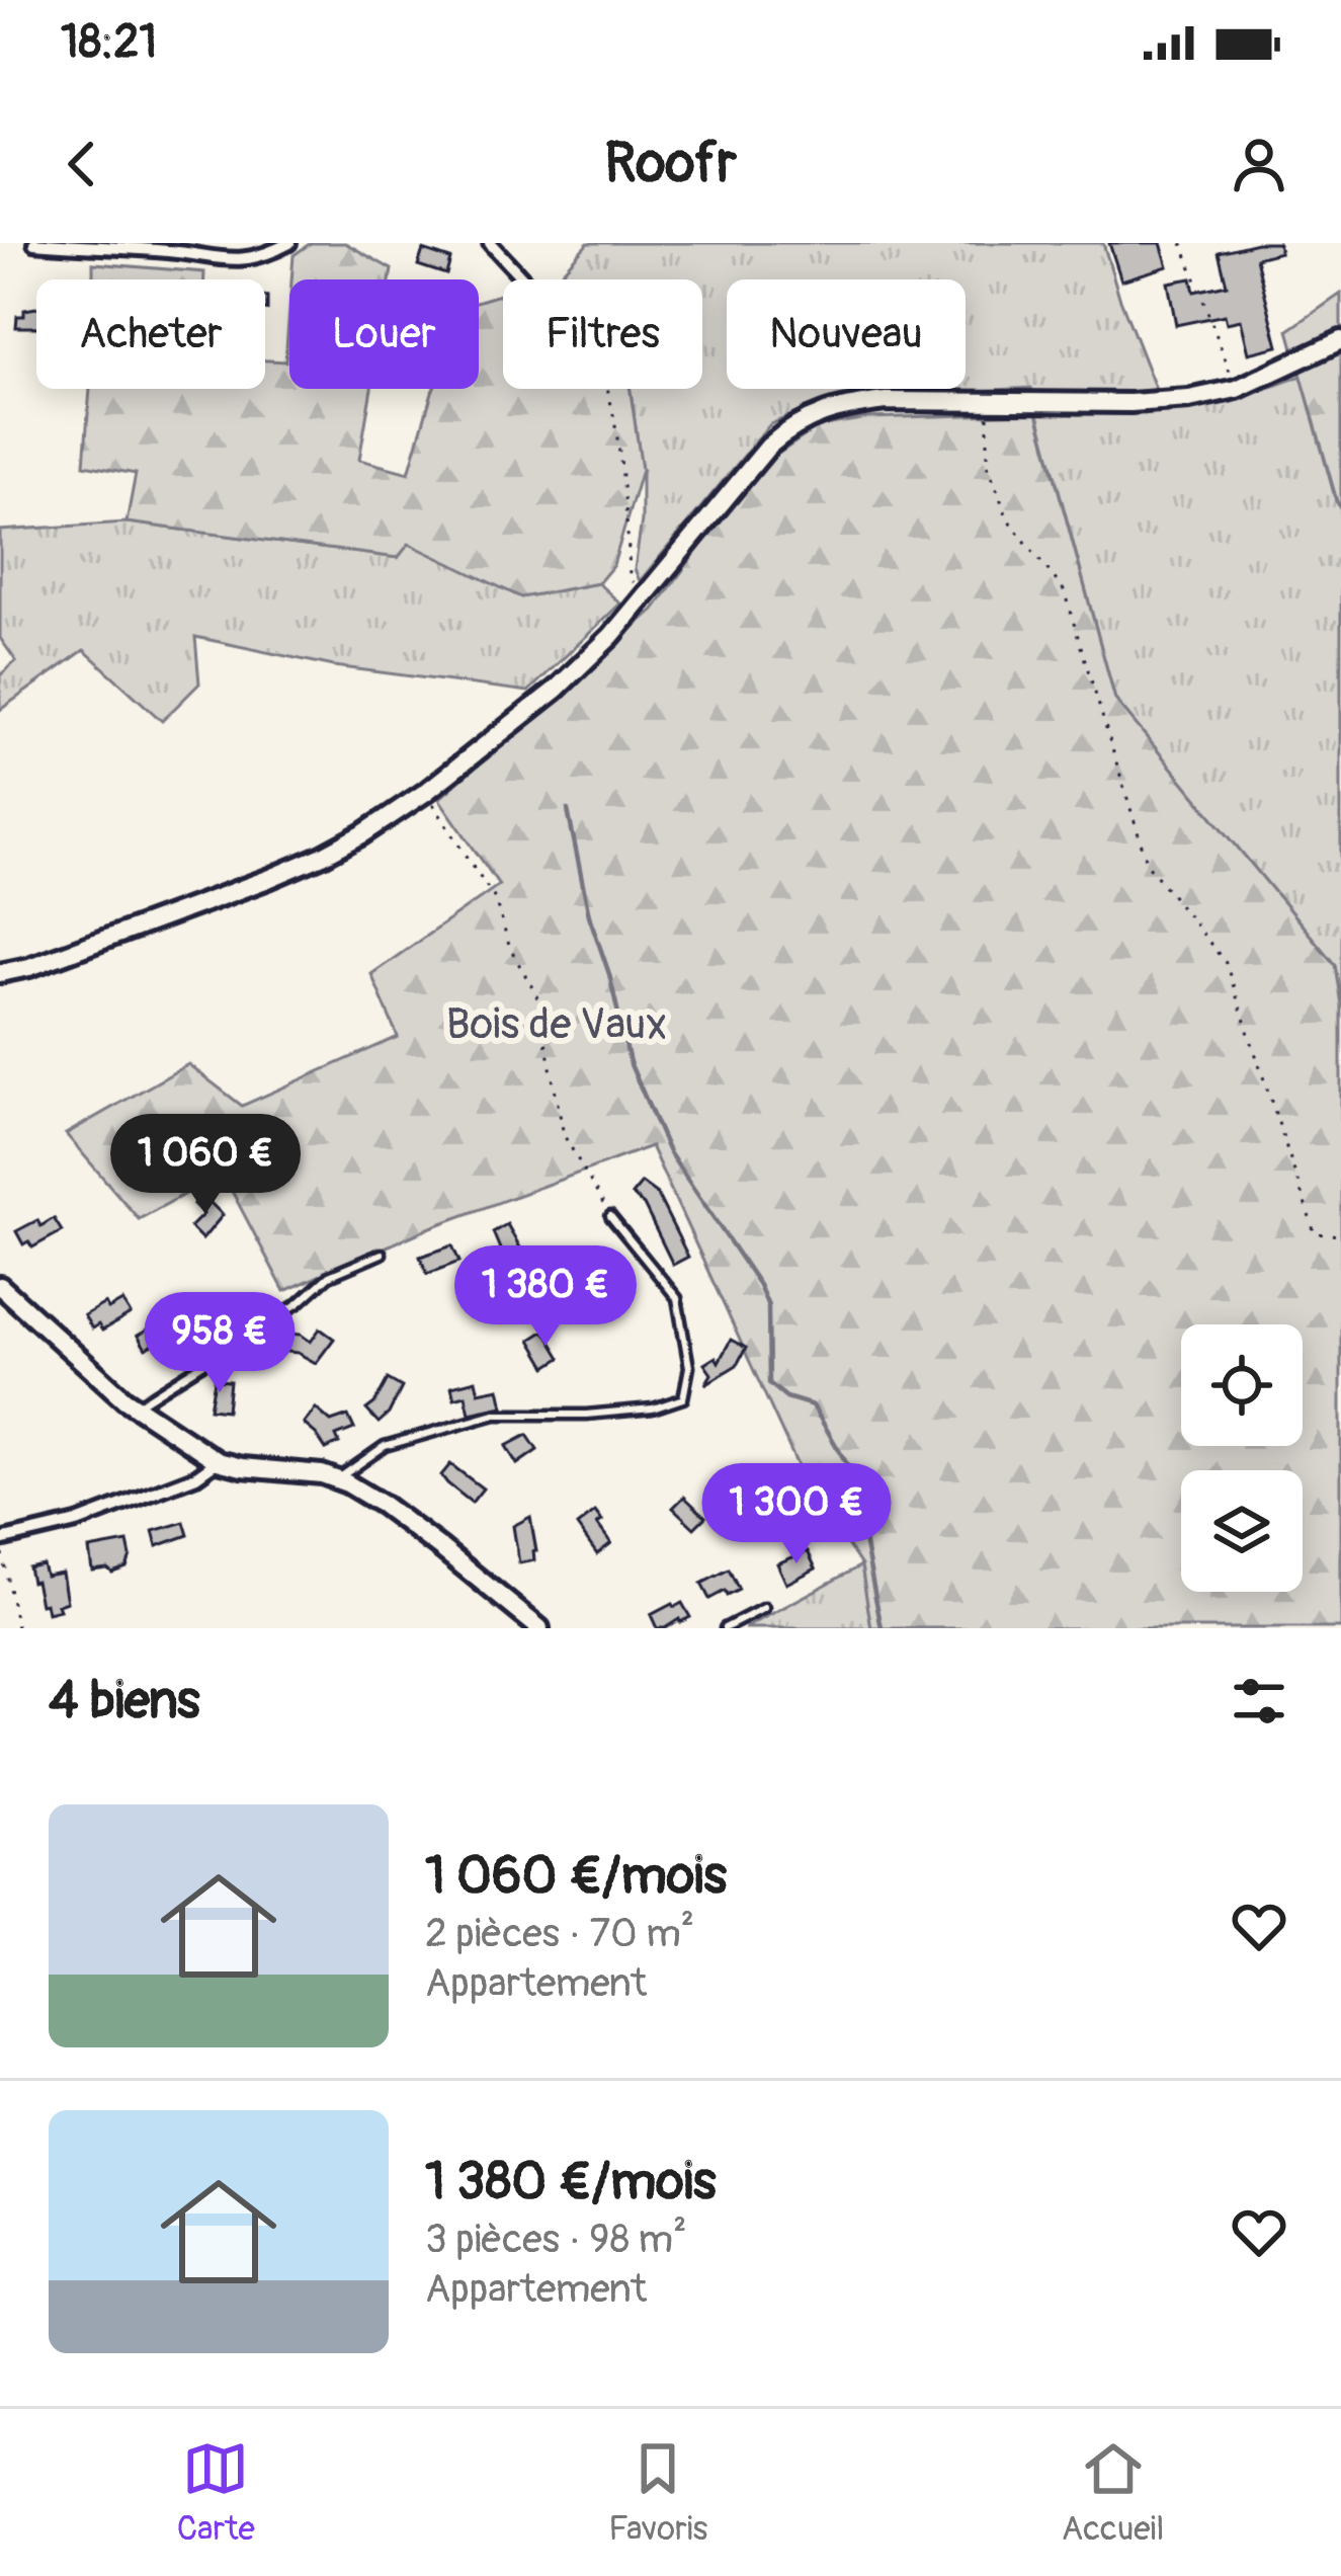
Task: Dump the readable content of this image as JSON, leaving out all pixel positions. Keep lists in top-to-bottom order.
{
  "parks": ["Bois de Vaux"],
  "page": {
    "status": "18:21",
    "header": "Roofr",
    "chip": [
      "Acheter",
      "Louer",
      "Filtres",
      "Nouveau"
    ],
    "price": [
      "1 060 €",
      "1 380 €",
      "958 €",
      "1 300 €"
    ],
    "heading": "4 biens",
    "list": [
      {
        "name": "1 060 €/mois",
        "note": "2 pièces · 70 m² · Appartement"
      },
      {
        "name": "1 380 €/mois",
        "note": "3 pièces · 98 m² · Appartement"
      }
    ],
    "tabs": ["Carte", "Favoris", "Accueil"]
  }
}
